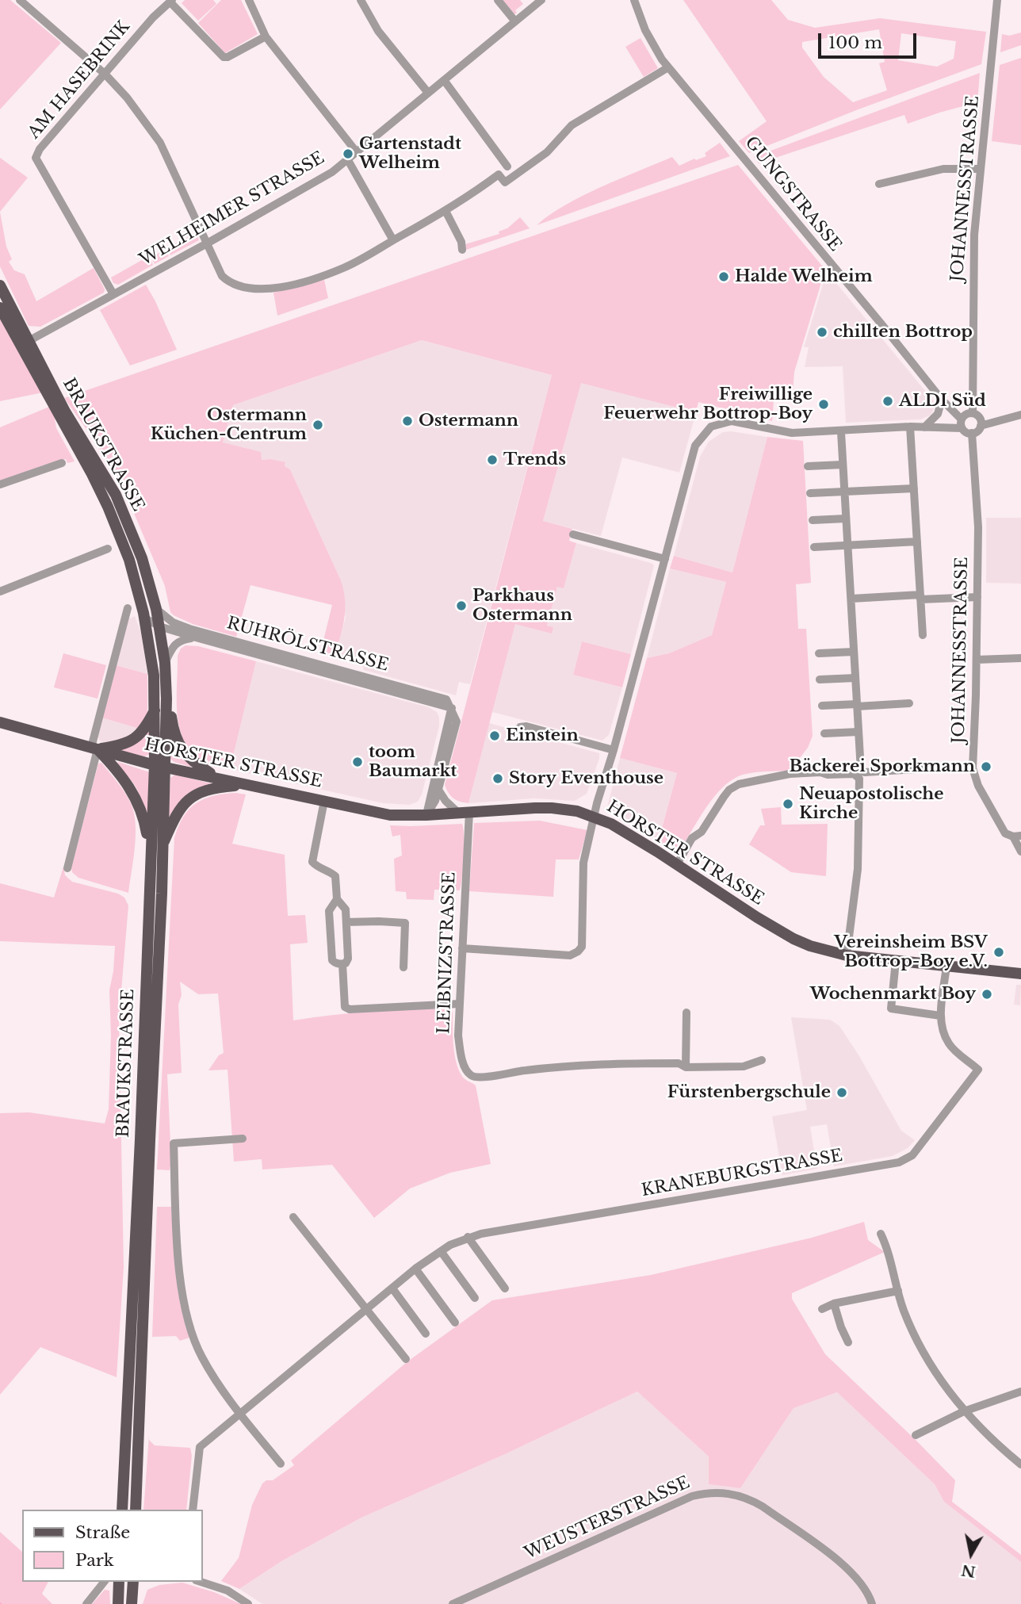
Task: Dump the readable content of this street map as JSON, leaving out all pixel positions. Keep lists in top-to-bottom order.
{
  "streets": {
    "main road": ["BRAUKSTRASSE", "HORSTER STRASSE"],
    "street": [
      "AM HASEBRINK",
      "JOHANNESSTRASSE",
      "GUNGSTRASSE",
      "WELHEIMER STRASSE",
      "RUHRÖLSTRASSE",
      "LEIBNIZSTRASSE",
      "KRANEBURGSTRASSE",
      "WEUSTERSTRASSE"
    ]
  },
  "crossings": [
    ["AM HASEBRINK", "WELHEIMER STRASSE"],
    ["JOHANNESSTRASSE", "GUNGSTRASSE"],
    ["WELHEIMER STRASSE", "BRAUKSTRASSE"],
    ["BRAUKSTRASSE", "RUHRÖLSTRASSE"],
    ["BRAUKSTRASSE", "HORSTER STRASSE"],
    ["HORSTER STRASSE", "LEIBNIZSTRASSE"]
  ],
  "places": [
    "Gartenstadt Welheim",
    "Halde Welheim",
    "chillten Bottrop",
    "ALDI Süd",
    "Freiwillige Feuerwehr Bottrop-Boy",
    "Ostermann",
    "Ostermann Küchen-Centrum",
    "Trends",
    "Parkhaus Ostermann",
    "Einstein",
    "toom Baumarkt",
    "Bäckerei Sporkmann",
    "Story Eventhouse",
    "Neuapostolische Kirche",
    "Vereinsheim BSV Bottrop-Boy e.V.",
    "Wochenmarkt Boy",
    "Fürstenbergschule"
  ],
  "legend": ["Straße", "Park"],
  "scale_bar": "100 m",
  "north": "bottom"
}
